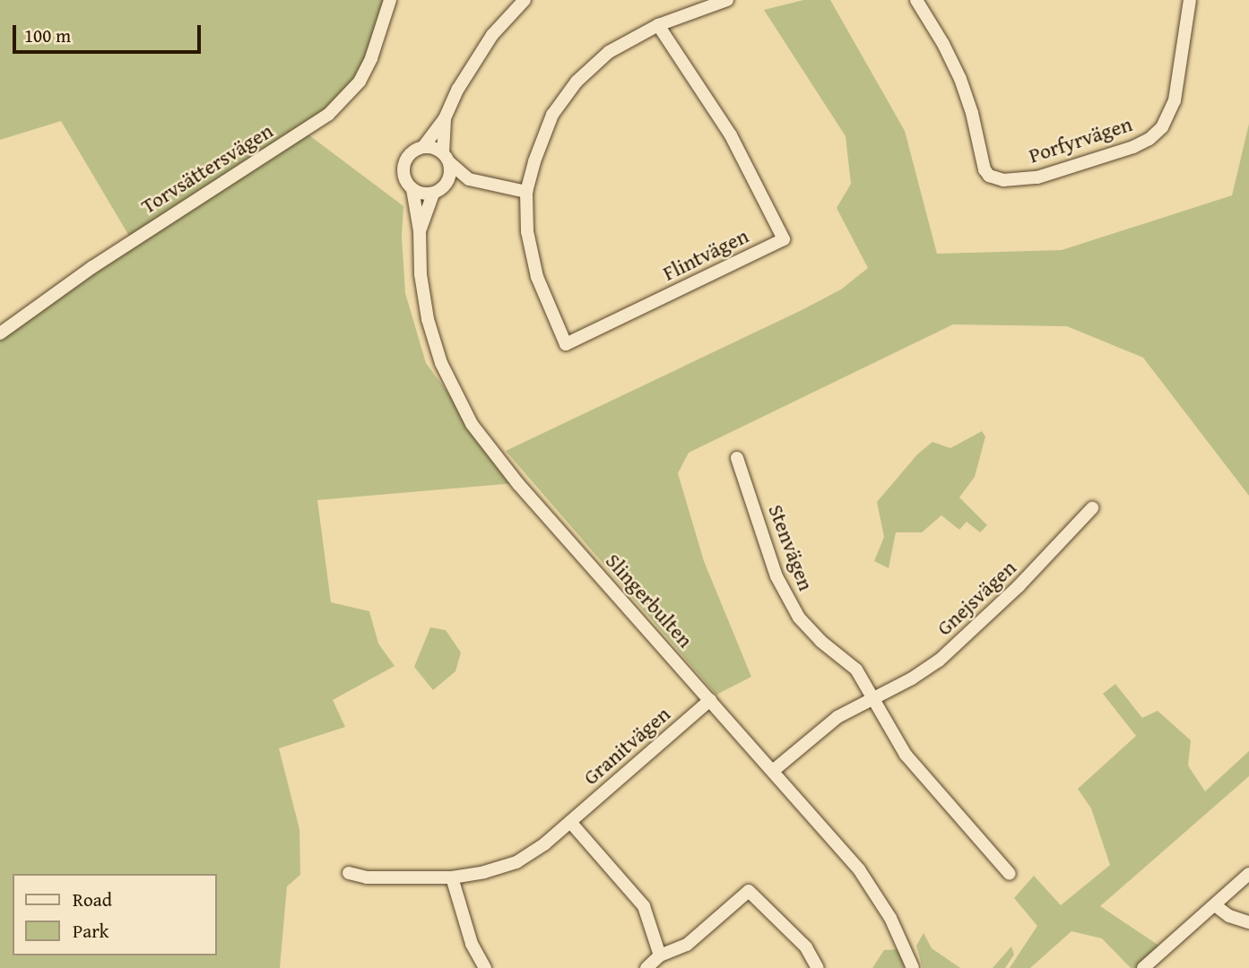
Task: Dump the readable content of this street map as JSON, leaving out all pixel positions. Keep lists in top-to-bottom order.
{
  "streets": {
    "street": [
      "Porfyrvägen",
      "Torvsättersvägen",
      "Flintvägen",
      "Stenvägen",
      "Gnejsvägen",
      "Slingerbulten",
      "Granitvägen"
    ]
  },
  "crossings": [
    ["Stenvägen", "Gnejsvägen"],
    ["Gnejsvägen", "Slingerbulten"],
    ["Slingerbulten", "Granitvägen"]
  ],
  "legend": ["Road", "Park"],
  "scale_bar": "100 m"
}
